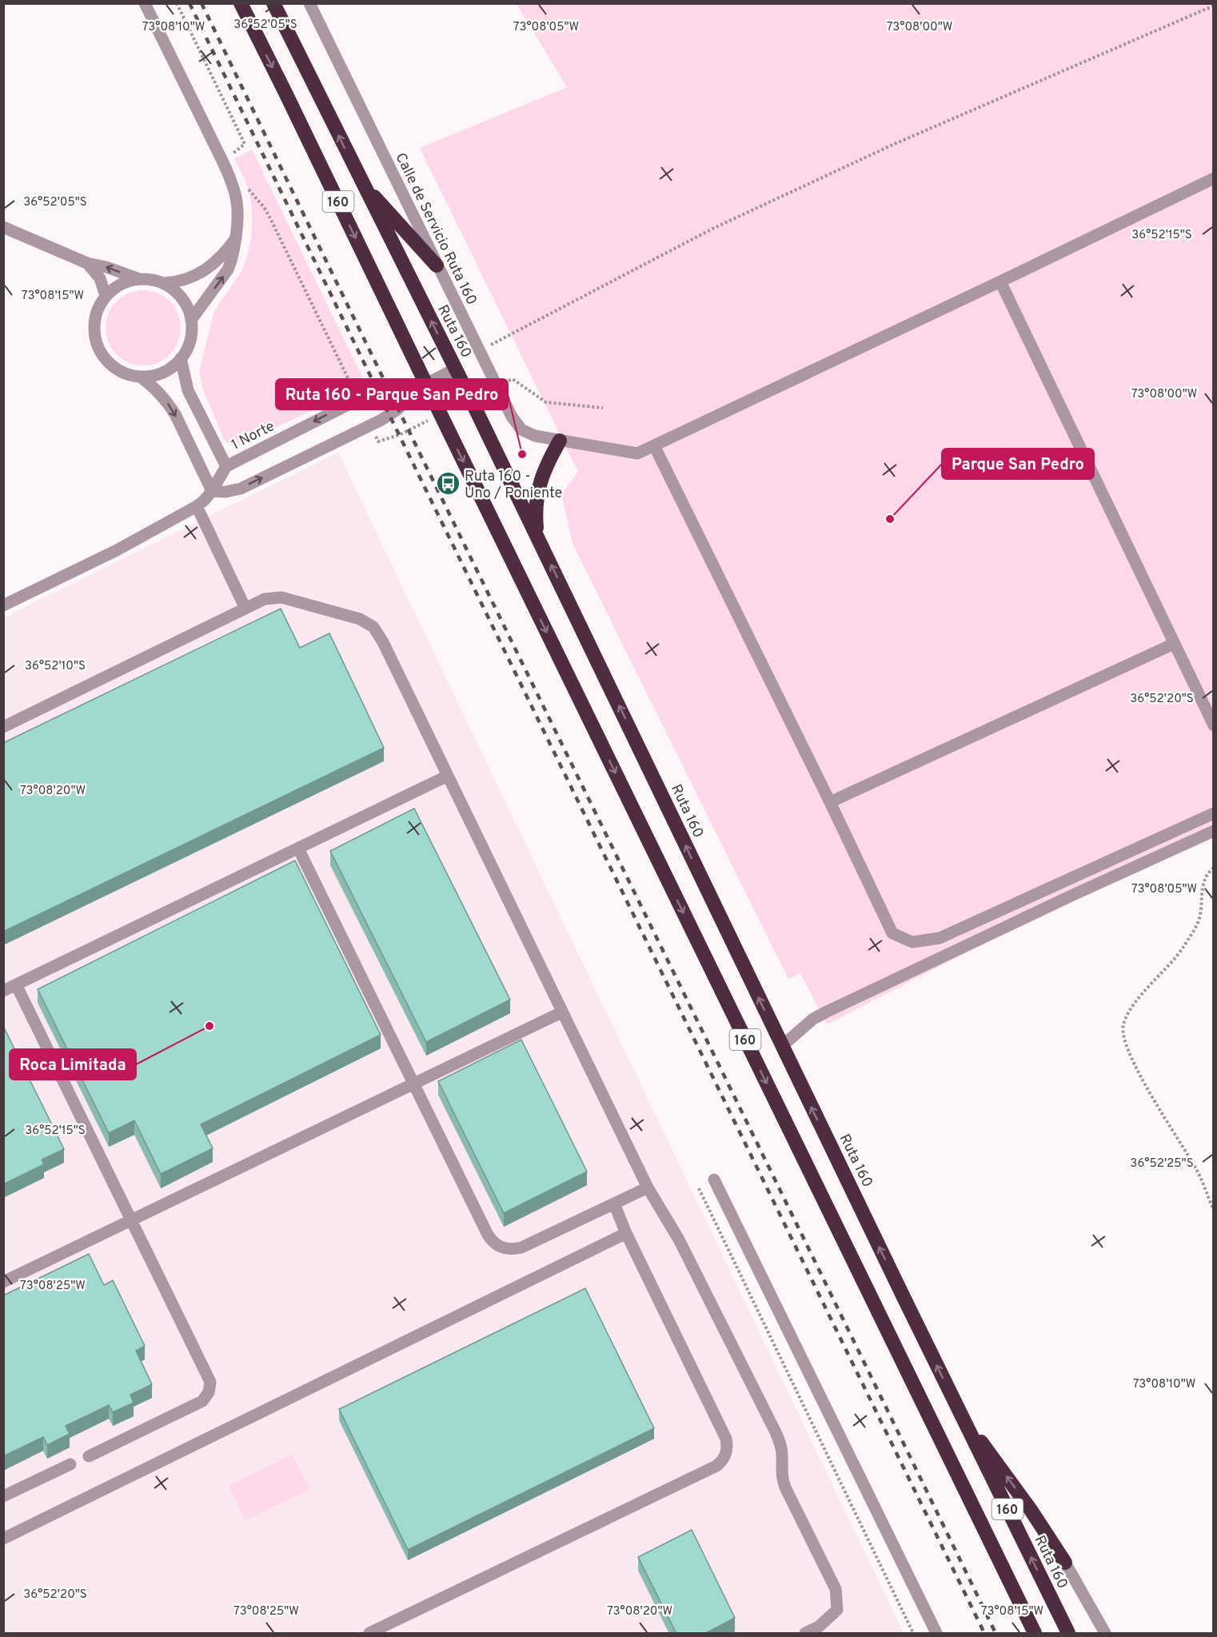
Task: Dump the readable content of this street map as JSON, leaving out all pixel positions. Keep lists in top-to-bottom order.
{
  "streets": {
    "highway": ["160", "Ruta 160"],
    "street": ["Calle de Servicio Ruta 160", "1 Norte"]
  },
  "crossings": [
    ["160", "1 Norte"],
    ["Ruta 160", "1 Norte"]
  ],
  "places": {
    "other": ["Ruta 160 - Parque San Pedro", "Parque San Pedro", "Roca Limitada"],
    "bus stop": ["Ruta 160 - Uno / Poniente"]
  },
  "coordinates": [
    "36°52'05\"S",
    "73°08'10\"W",
    "73°08'05\"W",
    "73°08'00\"W",
    "36°52'15\"S",
    "73°08'15\"W",
    "36°52'10\"S",
    "36°52'20\"S",
    "73°08'20\"W",
    "36°52'25\"S",
    "73°08'25\"W"
  ]
}
